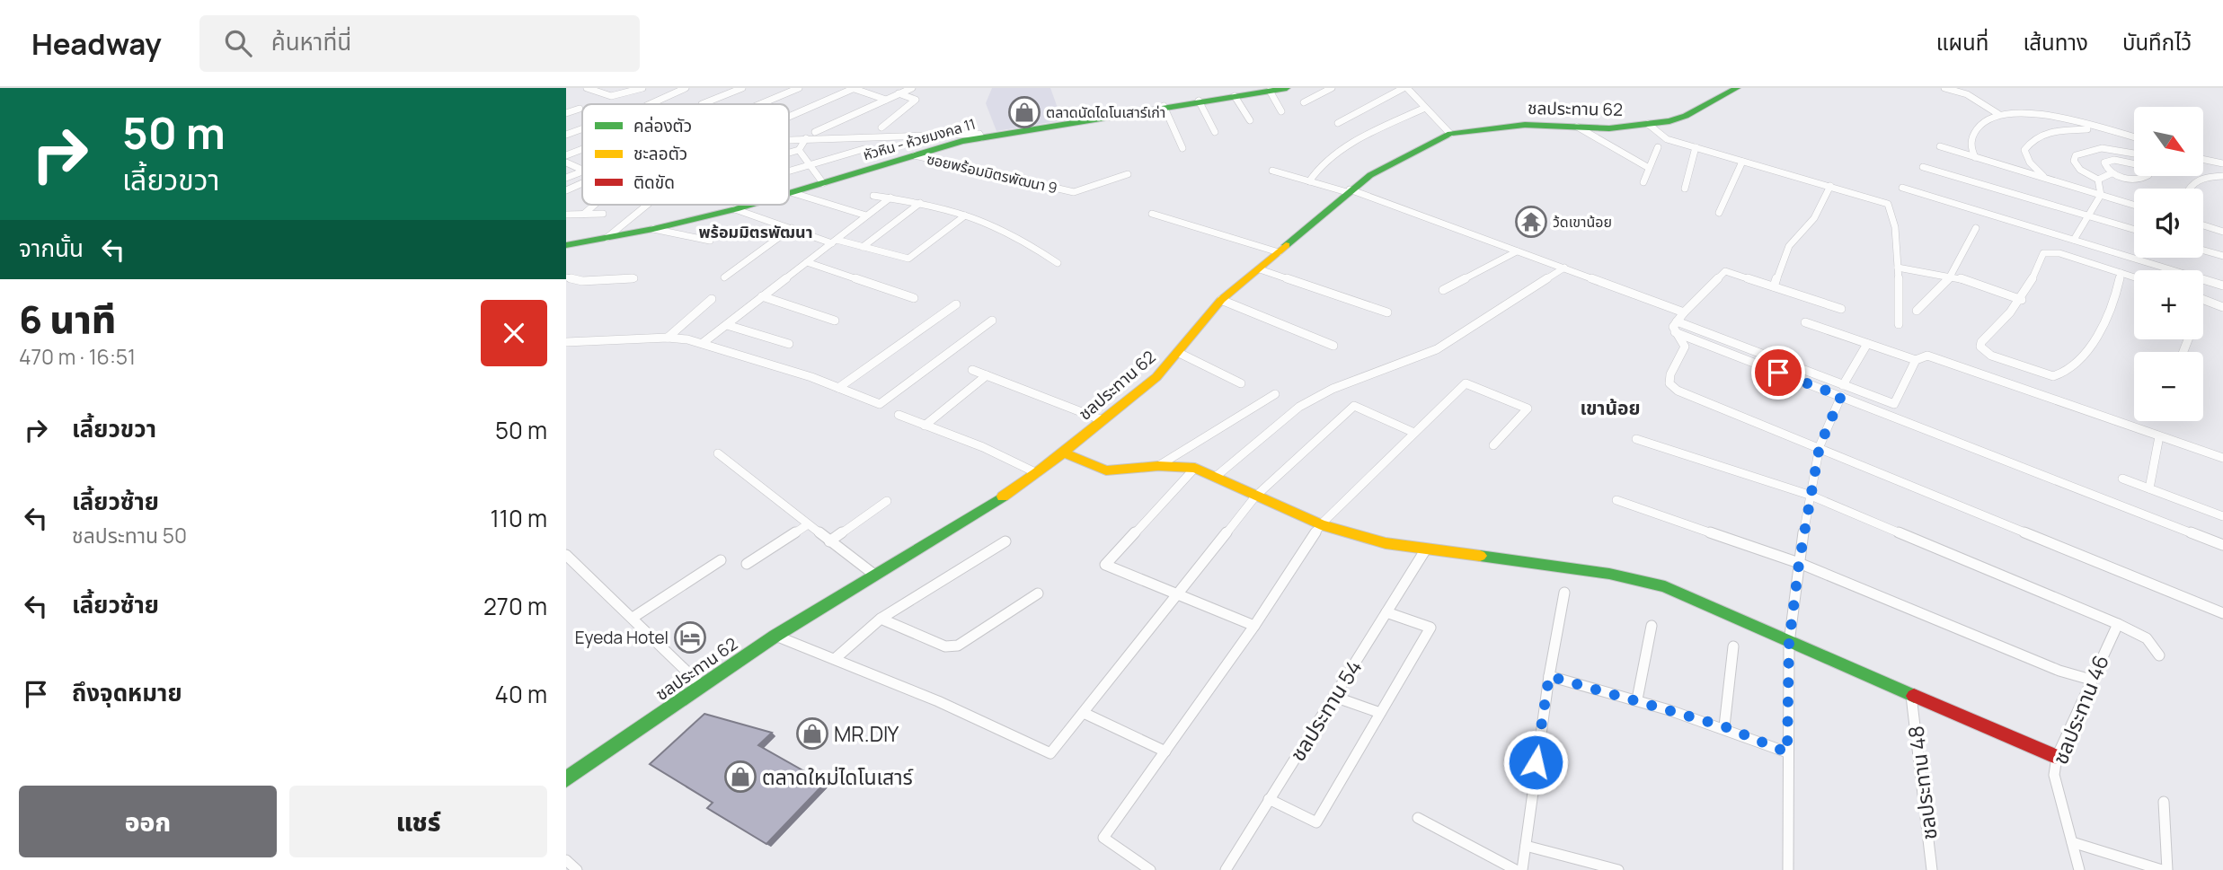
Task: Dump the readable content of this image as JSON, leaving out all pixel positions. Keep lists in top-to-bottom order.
{
  "streets": {
    "street": [
      "ชลประทาน 62",
      "หัวหิน - ห้วยมงคล 11",
      "ซอยพร้อมมิตรพัฒนา 9",
      "ชลประทาน 46",
      "ชลประทาน 54",
      "ชลประทาน 48"
    ]
  },
  "crossings": [
    ["หัวหิน - ห้วยมงคล 11", "ซอยพร้อมมิตรพัฒนา 9"]
  ],
  "districts": ["พร้อมมิตรพัฒนา", "เขาน้อย"],
  "places": {
    "shop": ["ตลาดนัดไดโนเสาร์เก่า", "MR.DIY", "ตลาดใหม่ไดโนเสาร์"],
    "temple": ["ว้ดเขาน้อย"],
    "hotel": ["Eyeda Hotel"]
  },
  "legend": ["คล่องตัว", "ชะลอตัว", "ติดขัด"],
  "north": "bottom right",
  "page": {
    "header": "Headway",
    "search": "ค้นหาที่นี่",
    "nav": ["แผนที่", "เส้นทาง", "บันทึกไว้"],
    "turn": ["50 m", "เลี้ยวขวา"],
    "map_buttons": ["+", "−"],
    "then": "จากนั้น",
    "heading": ["6 นาที", "470 m · 16:51"],
    "list": [
      {
        "name": "เลี้ยวขวา",
        "value": "50 m"
      },
      {
        "name": "เลี้ยวซ้าย",
        "note": "ชลประทาน 50",
        "value": "110 m"
      },
      {
        "name": "เลี้ยวซ้าย",
        "value": "270 m"
      },
      {
        "name": "ถึงจุดหมาย",
        "value": "40 m"
      }
    ],
    "buttons": ["ออก", "แชร์"]
  }
}
